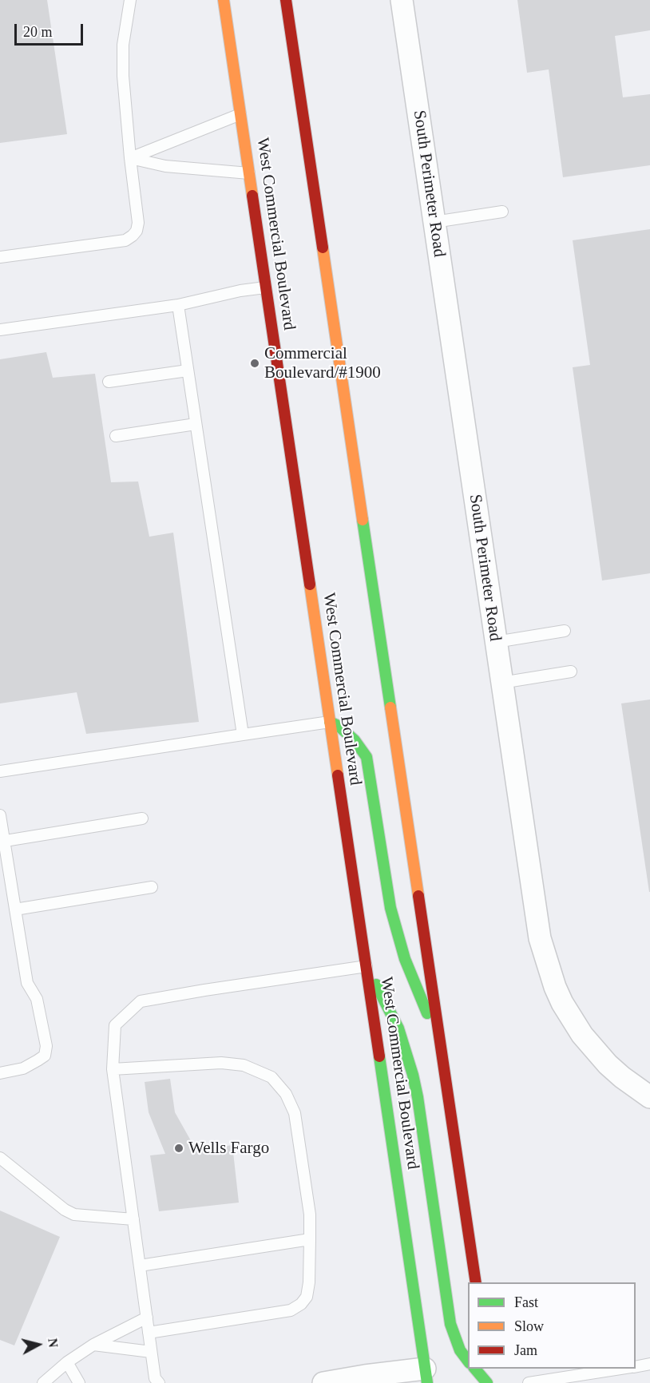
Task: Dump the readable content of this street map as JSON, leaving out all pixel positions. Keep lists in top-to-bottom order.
{
  "streets": {
    "highway": ["West Commercial Boulevard"],
    "street": ["South Perimeter Road"]
  },
  "places": ["Commercial Boulevard/#1900", "Wells Fargo"],
  "legend": ["Fast", "Slow", "Jam"],
  "scale_bar": "20 m",
  "north": "right"
}
